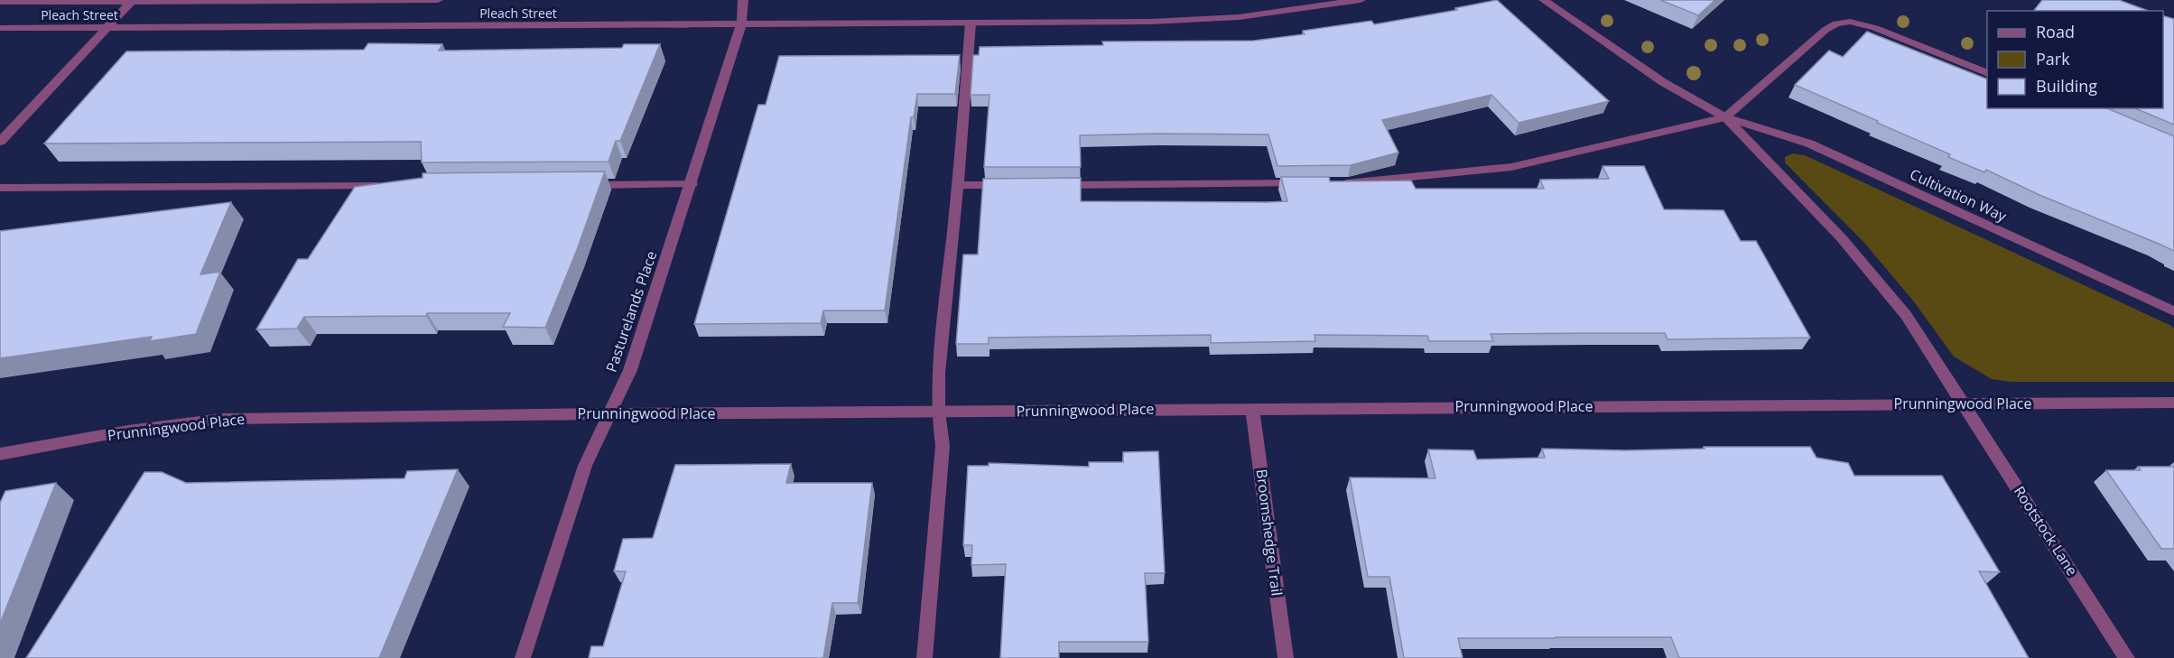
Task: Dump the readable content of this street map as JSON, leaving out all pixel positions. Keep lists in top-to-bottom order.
{
  "streets": {
    "street": [
      "Pleach Street",
      "Cultivation Way",
      "Pasturelands Place",
      "Prunningwood Place",
      "Rootstock Lane",
      "Broomshedge Trail"
    ]
  },
  "crossings": [
    ["Pleach Street", "Pasturelands Place"],
    ["Cultivation Way", "Prunningwood Place"],
    ["Cultivation Way", "Rootstock Lane"],
    ["Pasturelands Place", "Prunningwood Place"],
    ["Prunningwood Place", "Rootstock Lane"],
    ["Prunningwood Place", "Broomshedge Trail"]
  ],
  "legend": ["Road", "Park", "Building"]
}
